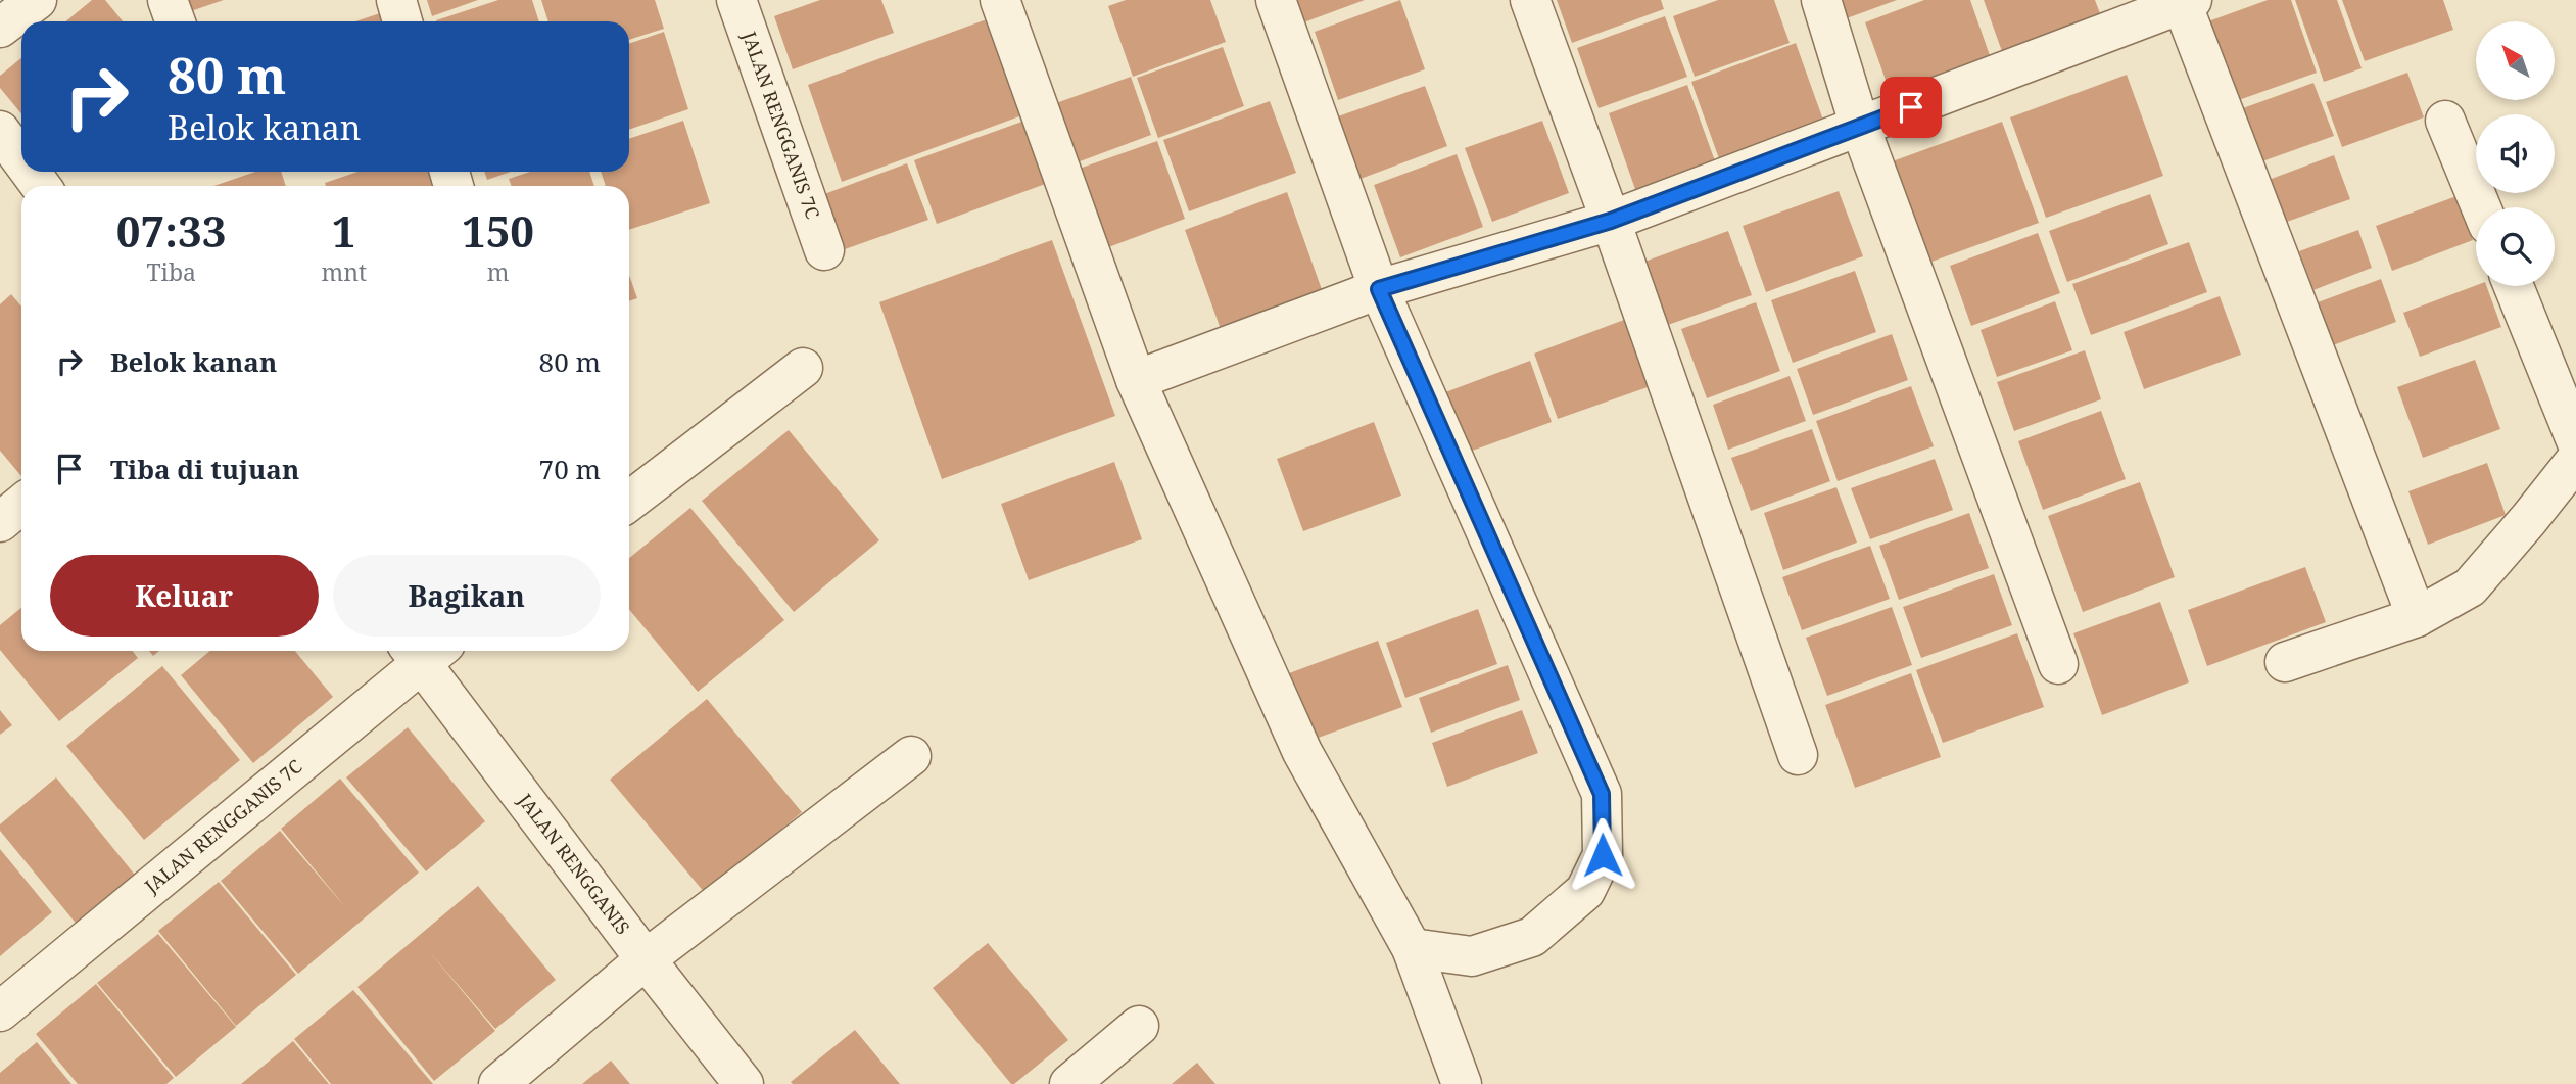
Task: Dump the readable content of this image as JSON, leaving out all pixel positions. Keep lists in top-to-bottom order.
{
  "streets": {
    "street": ["JALAN RENGGANIS 7C", "JALAN RENGGANIS"]
  },
  "north": "top left",
  "page": {
    "turn": ["80 m", "Belok kanan"],
    "eta": [
      "07:33",
      "Tiba",
      "1",
      "mnt",
      "150",
      "m"
    ],
    "list": [
      {
        "name": "Belok kanan",
        "value": "80 m"
      },
      {
        "name": "Tiba di tujuan",
        "value": "70 m"
      }
    ],
    "buttons": ["Keluar", "Bagikan"]
  }
}
